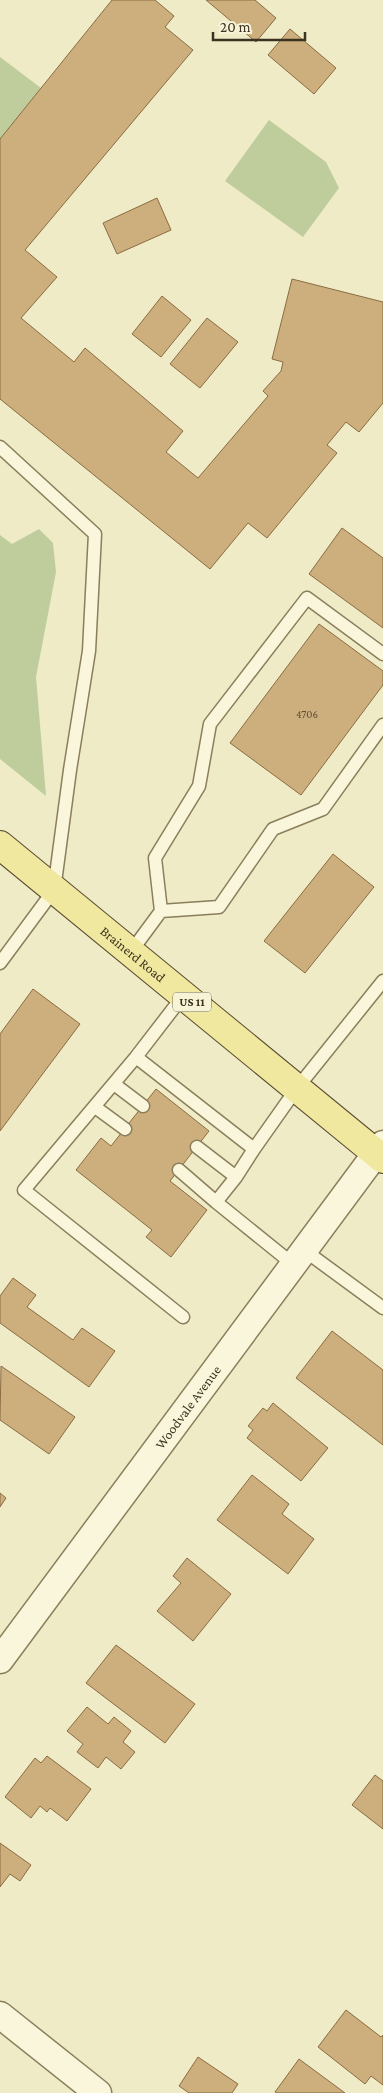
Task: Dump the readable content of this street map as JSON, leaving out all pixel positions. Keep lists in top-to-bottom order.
{
  "streets": {
    "main road": ["Brainerd Road", "US 11"],
    "street": ["Woodvale Avenue"]
  },
  "crossings": [
    ["Brainerd Road", "Woodvale Avenue"]
  ],
  "house_numbers": ["4706"],
  "scale_bar": "20 m"
}
